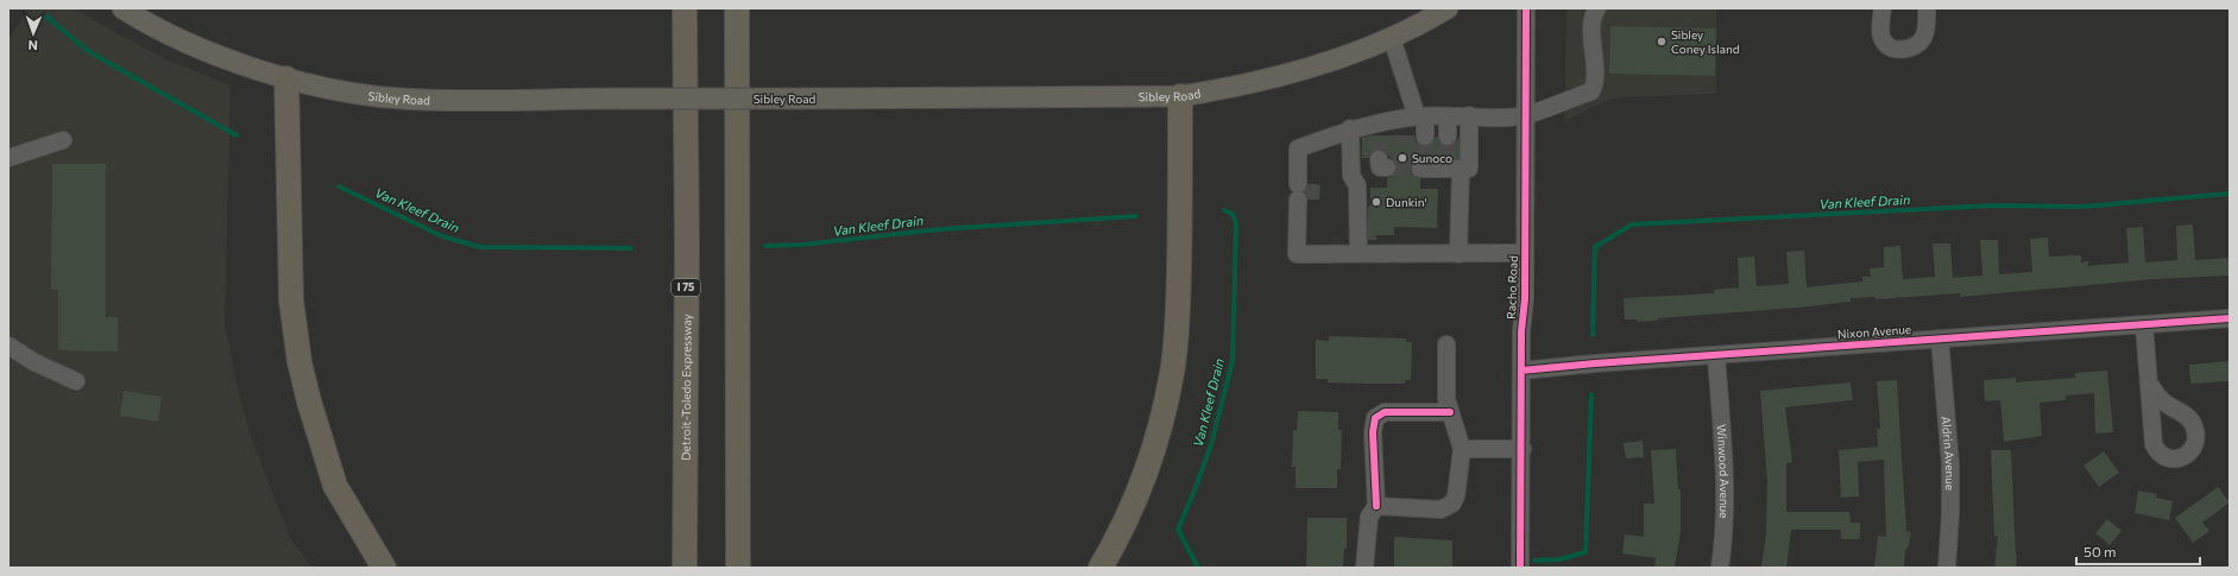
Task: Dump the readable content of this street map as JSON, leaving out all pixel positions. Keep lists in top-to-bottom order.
{
  "streets": {
    "highway": ["I 75", "Detroit-Toledo Expressway"],
    "main road": ["Sibley Road"],
    "street": [
      "Racho Road",
      "Nixon Avenue",
      "Aldrin Avenue",
      "Winwood Avenue"
    ]
  },
  "crossings": [
    ["Racho Road", "Nixon Avenue"],
    ["Nixon Avenue", "Aldrin Avenue"],
    ["Nixon Avenue", "Winwood Avenue"]
  ],
  "water": ["Van Kleef Drain"],
  "places": ["Sibley Coney Island", "Sunoco", "Dunkin'"],
  "scale_bar": "50 m",
  "north": "bottom"
}
